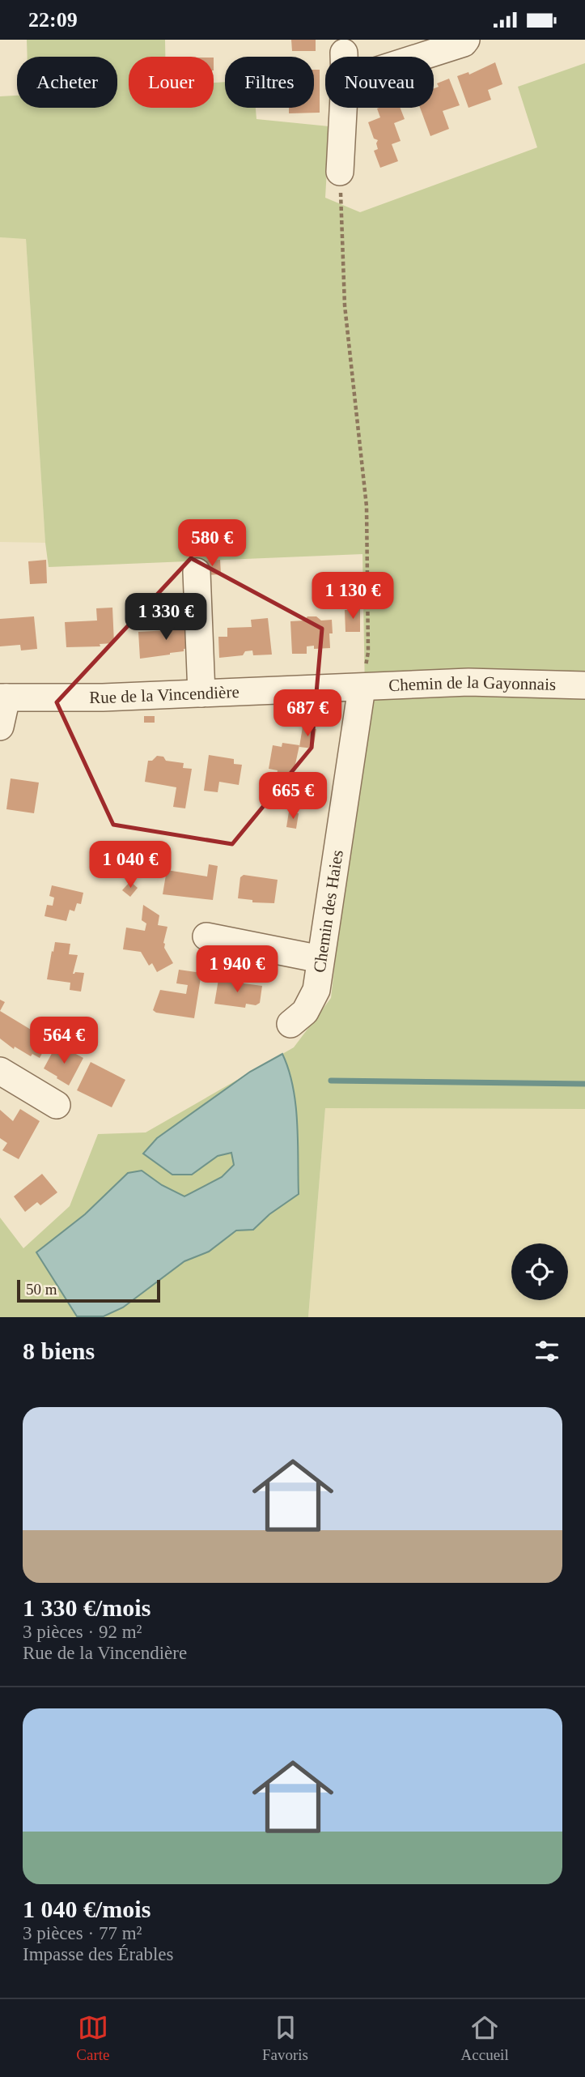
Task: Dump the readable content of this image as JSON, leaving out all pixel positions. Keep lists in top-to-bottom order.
{
  "streets": {
    "street": ["Chemin de la Gayonnais", "Rue de la Vincendière", "Chemin des Haies"]
  },
  "crossings": [
    ["Chemin de la Gayonnais", "Rue de la Vincendière"],
    ["Chemin de la Gayonnais", "Chemin des Haies"],
    ["Rue de la Vincendière", "Chemin des Haies"]
  ],
  "scale_bar": "50 m",
  "page": {
    "status": "22:09",
    "chip": [
      "Acheter",
      "Louer",
      "Filtres",
      "Nouveau"
    ],
    "price": [
      "580 €",
      "1 130 €",
      "1 330 €",
      "687 €",
      "665 €",
      "1 040 €",
      "1 940 €",
      "564 €"
    ],
    "scale": "50 m",
    "heading": "8 biens",
    "list": [
      {
        "name": "1 330 €/mois",
        "note": "3 pièces · 92 m² · Rue de la Vincendière"
      },
      {
        "name": "1 040 €/mois",
        "note": "3 pièces · 77 m² · Impasse des Érables"
      }
    ],
    "tabs": ["Carte", "Favoris", "Accueil"]
  }
}
